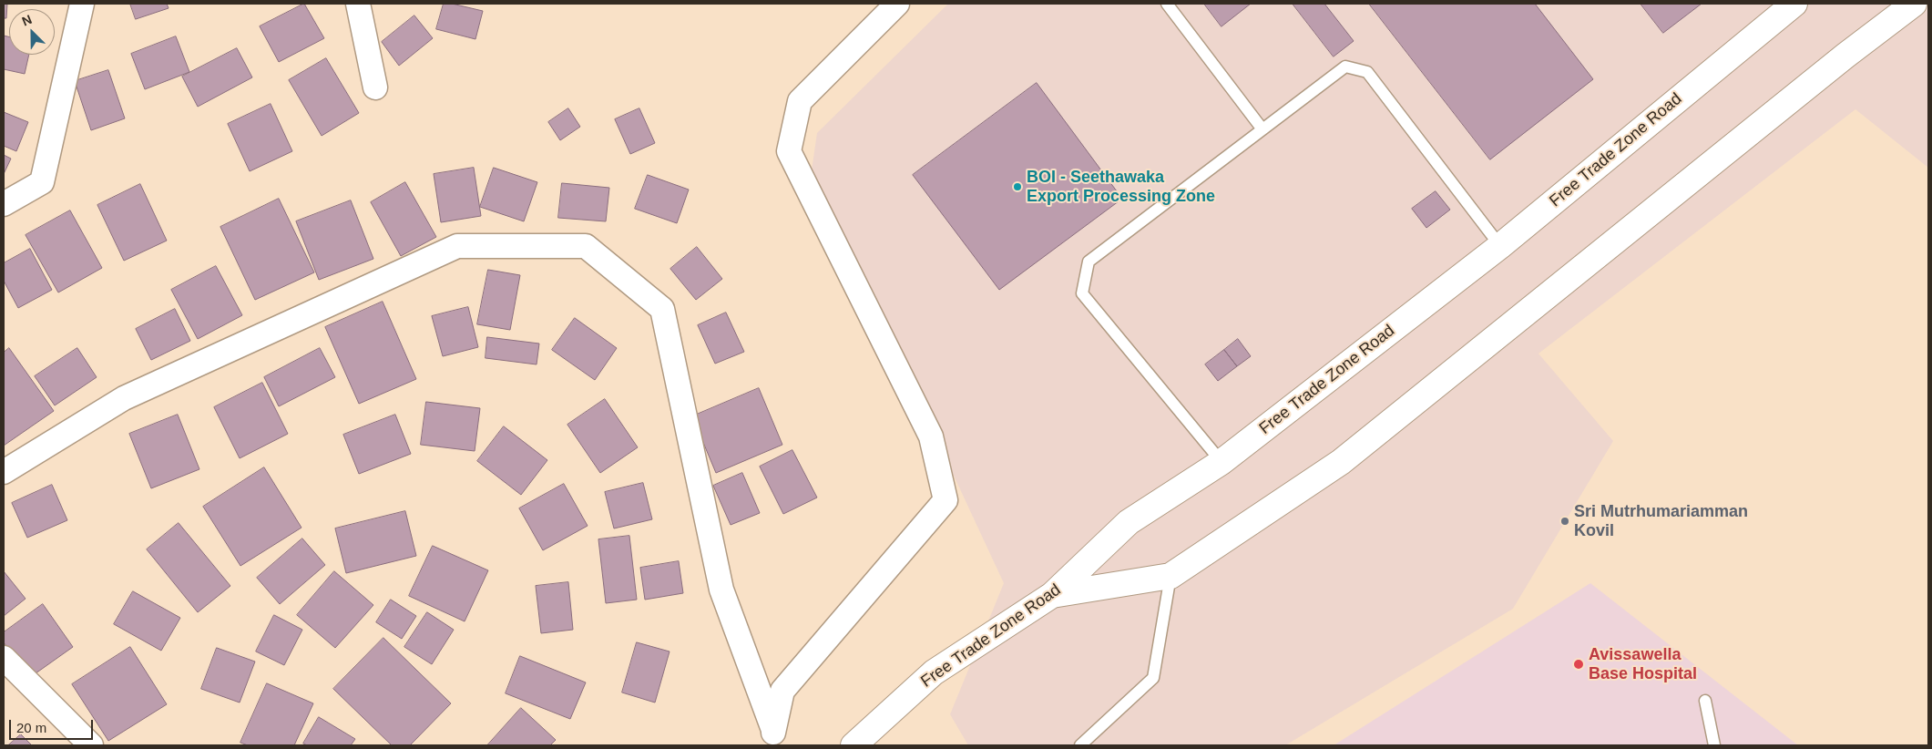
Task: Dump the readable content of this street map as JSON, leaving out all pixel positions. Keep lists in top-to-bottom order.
{
  "streets": {
    "street": ["Free Trade Zone Road"]
  },
  "places": ["BOI - Seethawaka Export Processing Zone", "Sri Mutrhumariamman Kovil", "Avissawella Base Hospital"],
  "scale_bar": "20 m",
  "north": "top left"
}
